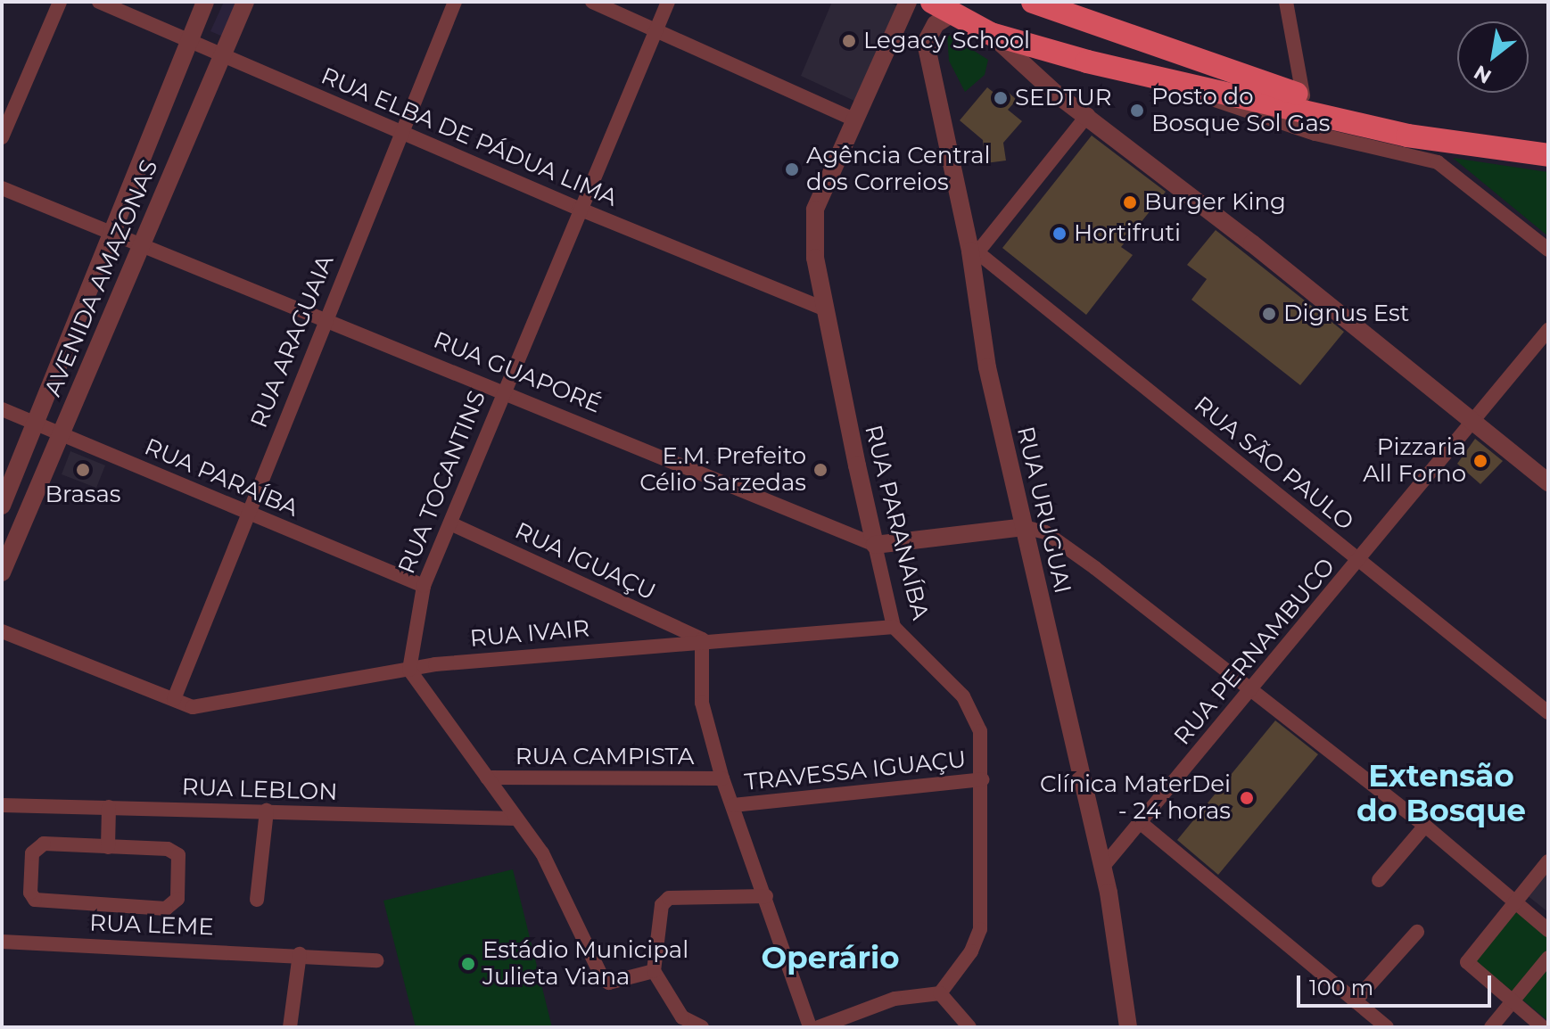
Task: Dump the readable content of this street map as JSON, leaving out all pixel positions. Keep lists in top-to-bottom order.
{
  "streets": {
    "street": [
      "RUA ELBA DE PÁDUA LIMA",
      "AVENIDA AMAZONAS",
      "RUA ARAGUAIA",
      "RUA GUAPORÉ",
      "RUA SÃO PAULO",
      "RUA PARAÍBA",
      "RUA TOCANTINS",
      "RUA URUGUAI",
      "RUA PARANAÍBA",
      "RUA IGUAÇU",
      "RUA IVAIR",
      "RUA PERNAMBUCO",
      "RUA CAMPISTA",
      "TRAVESSA IGUAÇU",
      "RUA LEBLON",
      "RUA LEME"
    ]
  },
  "crossings": [
    ["RUA ELBA DE PÁDUA LIMA", "AVENIDA AMAZONAS"],
    ["RUA ELBA DE PÁDUA LIMA", "RUA ARAGUAIA"],
    ["RUA ELBA DE PÁDUA LIMA", "RUA TOCANTINS"],
    ["RUA ELBA DE PÁDUA LIMA", "RUA PARANAÍBA"],
    ["AVENIDA AMAZONAS", "RUA GUAPORÉ"],
    ["AVENIDA AMAZONAS", "RUA PARAÍBA"],
    ["RUA ARAGUAIA", "RUA GUAPORÉ"],
    ["RUA ARAGUAIA", "RUA PARAÍBA"],
    ["RUA ARAGUAIA", "RUA IVAIR"],
    ["RUA GUAPORÉ", "RUA TOCANTINS"],
    ["RUA GUAPORÉ", "RUA URUGUAI"],
    ["RUA GUAPORÉ", "RUA PARANAÍBA"],
    ["RUA SÃO PAULO", "RUA URUGUAI"],
    ["RUA SÃO PAULO", "RUA PERNAMBUCO"],
    ["RUA PARAÍBA", "RUA TOCANTINS"],
    ["RUA TOCANTINS", "RUA IGUAÇU"],
    ["RUA TOCANTINS", "RUA IVAIR"],
    ["RUA URUGUAI", "RUA PERNAMBUCO"],
    ["RUA PARANAÍBA", "RUA IVAIR"],
    ["RUA PARANAÍBA", "TRAVESSA IGUAÇU"],
    ["RUA IGUAÇU", "RUA IVAIR"]
  ],
  "districts": ["Extensão do Bosque", "Operário"],
  "places": [
    "Legacy School",
    "SEDTUR",
    "Posto do Bosque Sol Gas",
    "Agência Central dos Correios",
    "Burger King",
    "Hortifruti",
    "Dignus Est",
    "Pizzaria All Forno",
    "Brasas",
    "E.M. Prefeito Célio Sarzedas",
    "Clínica MaterDei - 24 horas",
    "Estádio Municipal Julieta Viana"
  ],
  "scale_bar": "100 m",
  "north": "bottom left"
}
